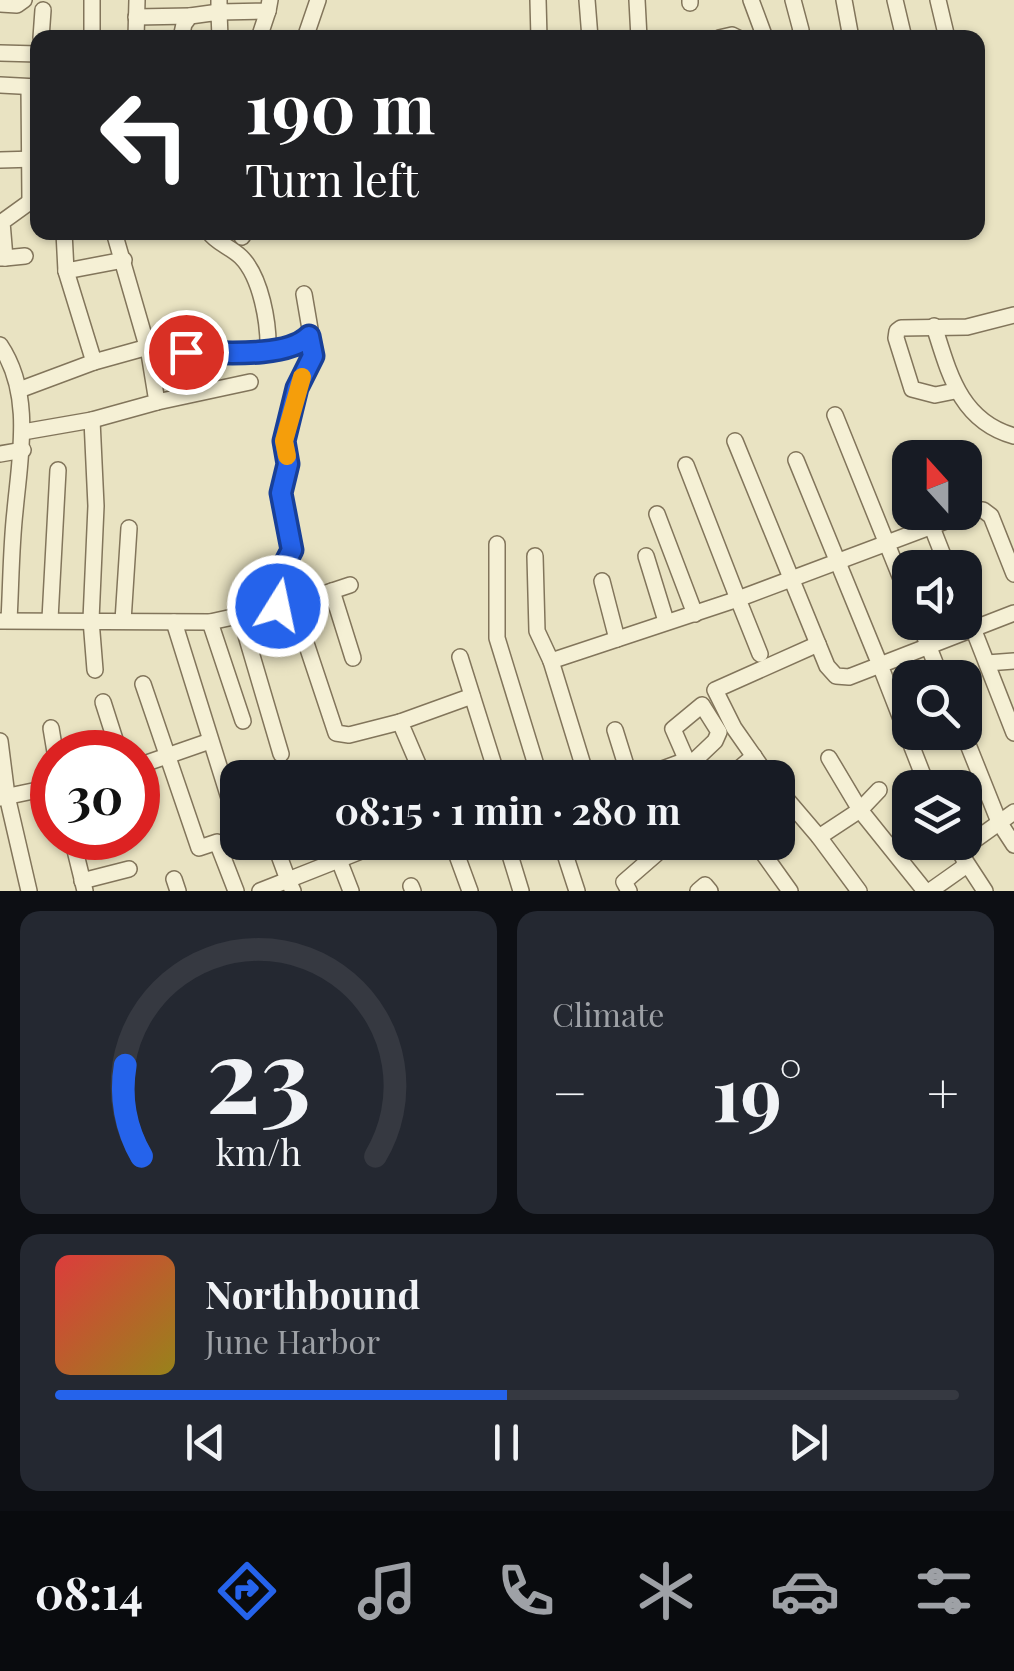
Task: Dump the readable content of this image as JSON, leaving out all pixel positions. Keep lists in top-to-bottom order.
{
  "north": "top",
  "page": {
    "turn": ["190 m", "Turn left"],
    "limit": "30",
    "trip": "08:15 · 1 min · 280 m",
    "tile": "Climate",
    "heat": ["−", "19°", "+"],
    "song": ["Northbound", "June Harbor"],
    "tabs": "08:14",
    "gauge": ["23", "km/h"]
  }
}
